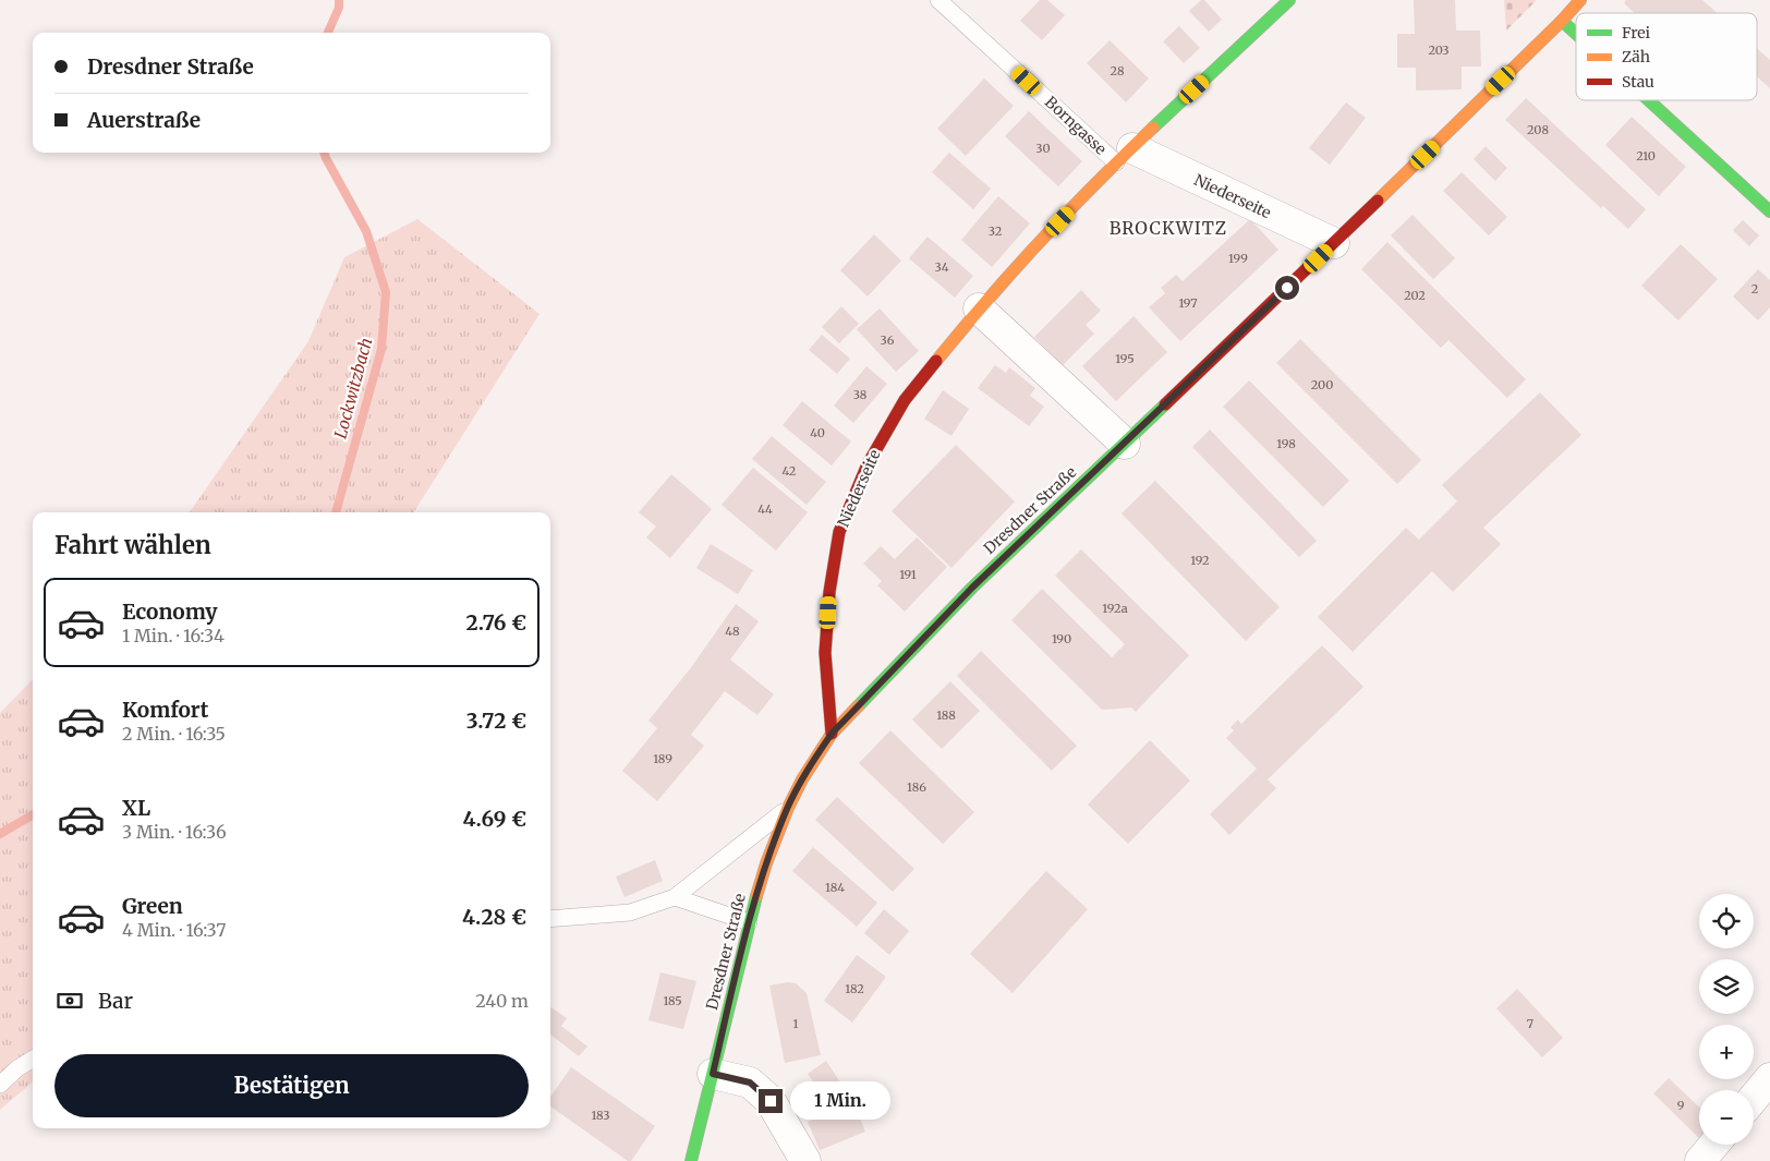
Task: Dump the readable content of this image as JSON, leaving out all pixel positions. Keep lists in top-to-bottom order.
{
  "streets": {
    "main road": ["Niederseite", "Dresdner Straße"],
    "lane": ["Borngasse"]
  },
  "crossings": [
    ["Borngasse", "Niederseite"],
    ["Niederseite", "Dresdner Straße"]
  ],
  "districts": ["BROCKWITZ"],
  "water": ["Lockwitzbach"],
  "house_numbers": [
    "203",
    "28",
    "208",
    "30",
    "210",
    "32",
    "199",
    "34",
    "2",
    "202",
    "197",
    "36",
    "195",
    "200",
    "38",
    "40",
    "198",
    "42",
    "44",
    "192",
    "191",
    "192a",
    "48",
    "190",
    "188",
    "189",
    "186",
    "184",
    "182",
    "185",
    "1",
    "7",
    "9",
    "183"
  ],
  "legend": ["Frei", "Zäh", "Stau"],
  "page": {
    "banner": ["Dresdner Straße", "Auerstraße"],
    "heading": "Fahrt wählen",
    "list": [
      {
        "name": "Economy",
        "note": "1 Min. · 16:34",
        "value": "2.76 €"
      },
      {
        "name": "Komfort",
        "note": "2 Min. · 16:35",
        "value": "3.72 €"
      },
      {
        "name": "XL",
        "note": "3 Min. · 16:36",
        "value": "4.69 €"
      },
      {
        "name": "Green",
        "note": "4 Min. · 16:37",
        "value": "4.28 €"
      }
    ],
    "map_buttons": ["+", "−"],
    "pay": ["Bar", "240 m"],
    "buttons": "Bestätigen",
    "bubble": "1 Min."
  }
}
